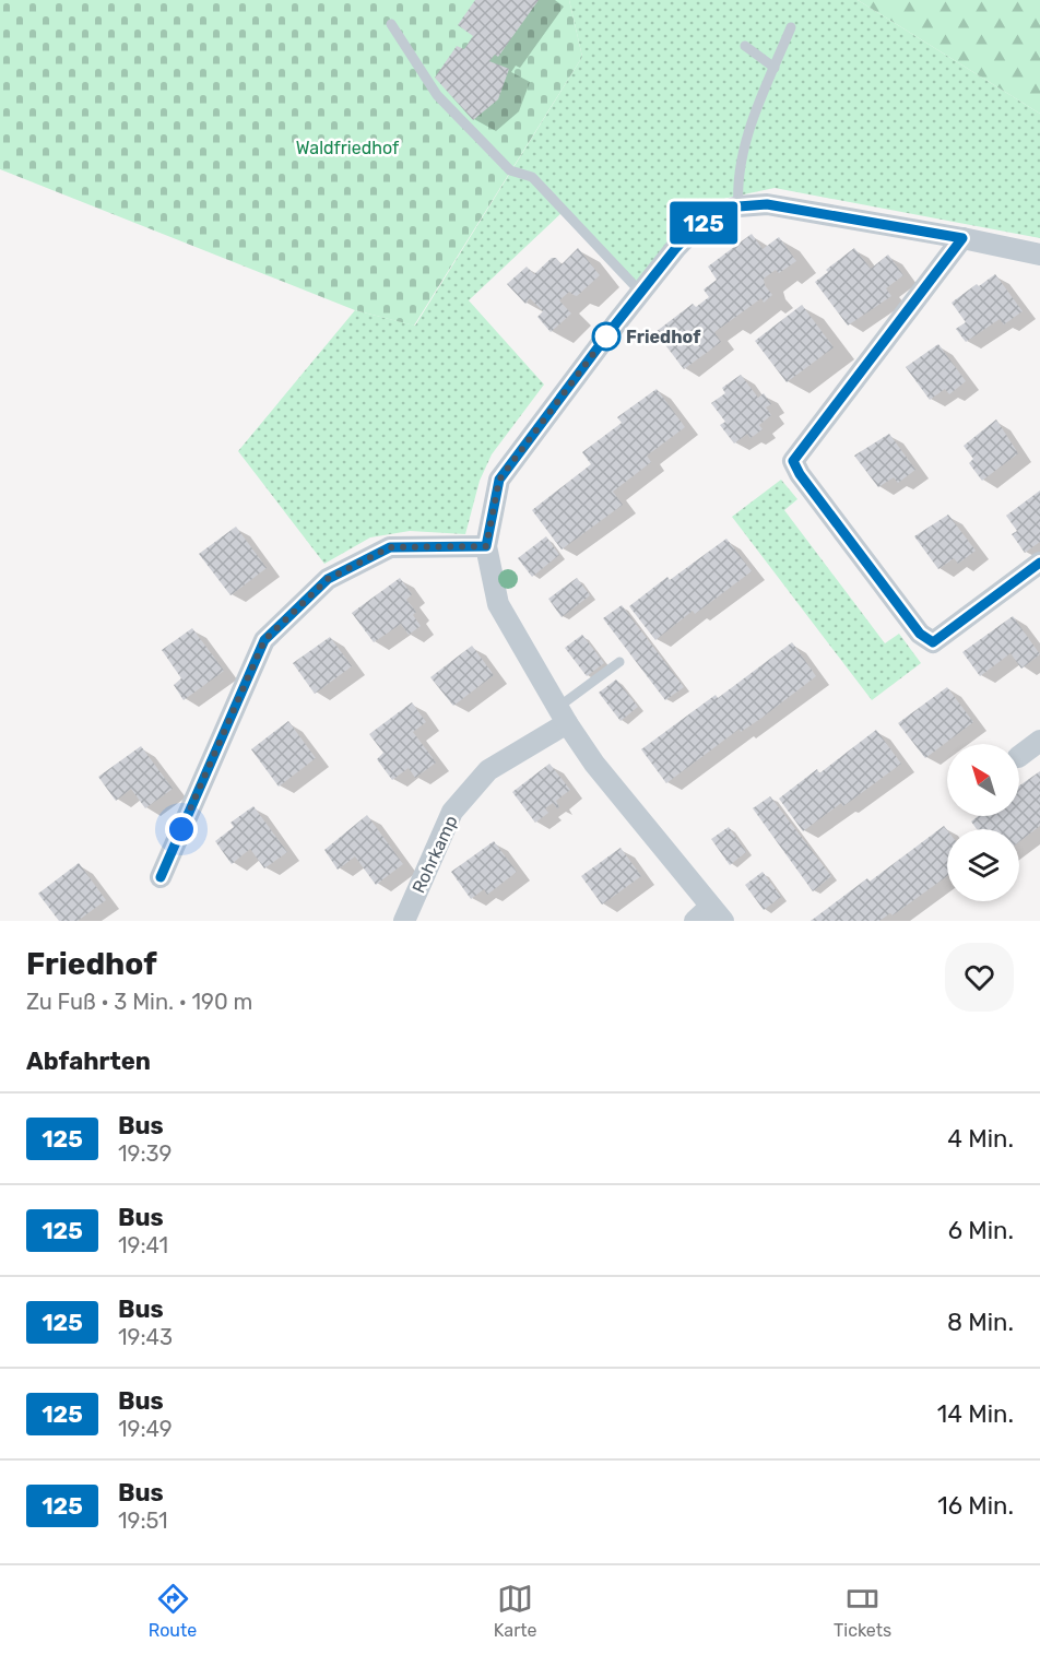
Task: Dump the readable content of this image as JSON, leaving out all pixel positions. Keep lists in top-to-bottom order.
{
  "streets": {
    "street": ["Rohrkamp"]
  },
  "parks": ["Waldfriedhof"],
  "places": ["Friedhof"],
  "lines": ["bus line 125"],
  "north": "top left",
  "page": {
    "on_map": "125",
    "heading": [
      ["Friedhof", "Zu Fuß · 3 Min. · 190 m"],
      "Abfahrten"
    ],
    "list": [
      {
        "mark": "125",
        "name": "Bus",
        "note": "19:39",
        "value": "4 Min."
      },
      {
        "mark": "125",
        "name": "Bus",
        "note": "19:41",
        "value": "6 Min."
      },
      {
        "mark": "125",
        "name": "Bus",
        "note": "19:43",
        "value": "8 Min."
      },
      {
        "mark": "125",
        "name": "Bus",
        "note": "19:49",
        "value": "14 Min."
      },
      {
        "mark": "125",
        "name": "Bus",
        "note": "19:51",
        "value": "16 Min."
      }
    ],
    "tabs": ["Route", "Karte", "Tickets"]
  }
}
